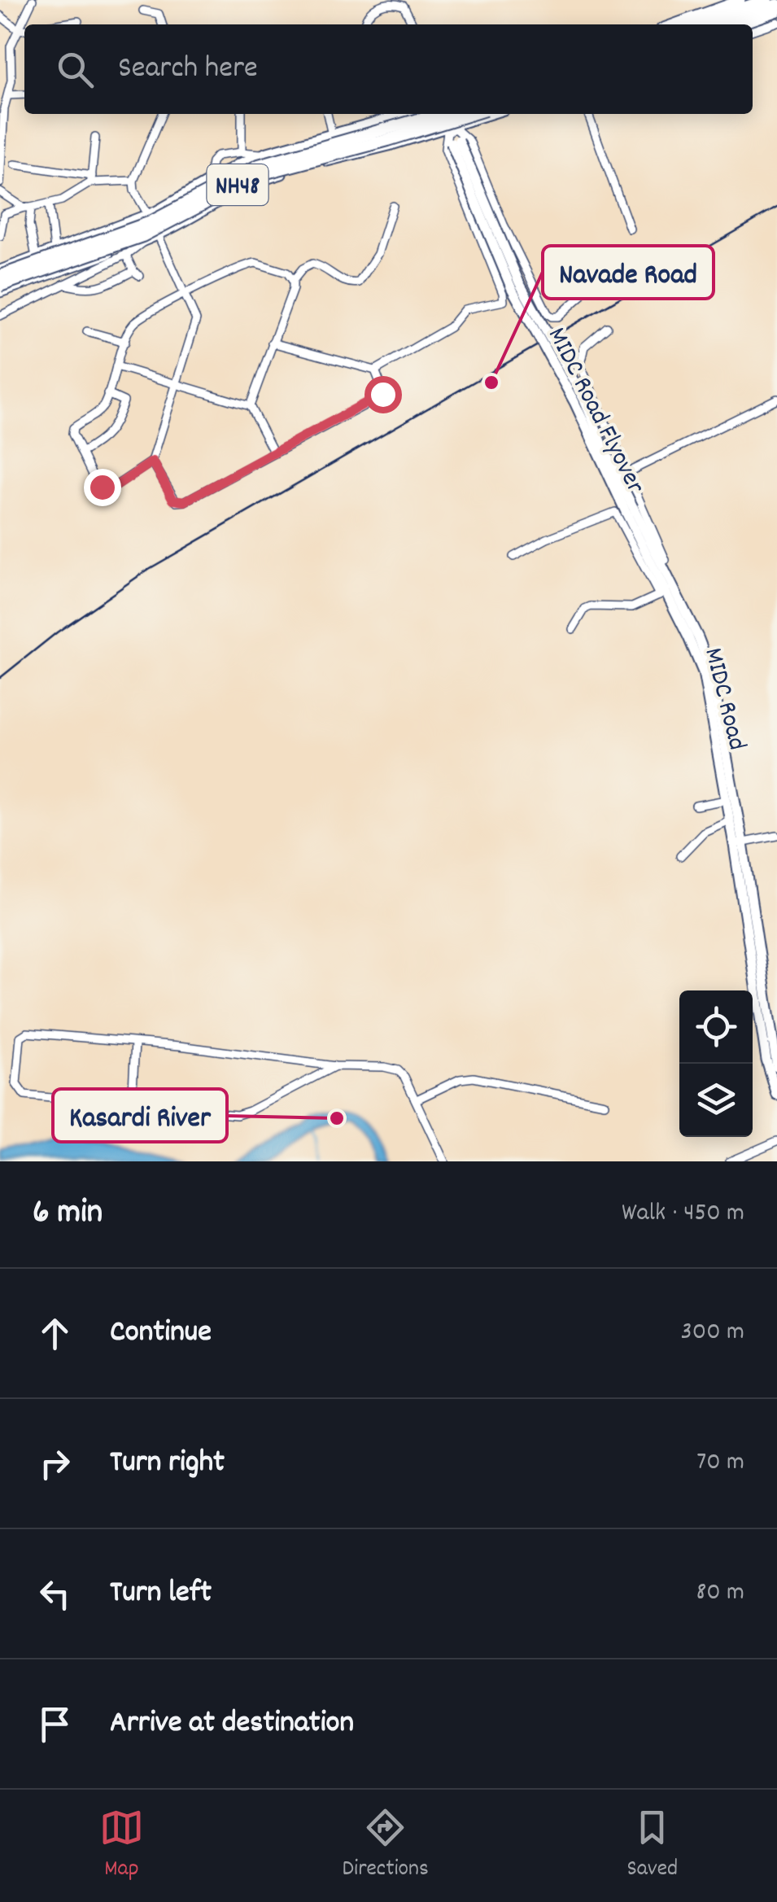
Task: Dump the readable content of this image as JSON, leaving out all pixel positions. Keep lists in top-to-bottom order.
{
  "streets": {
    "highway": ["NH48"],
    "main road": ["MIDC Road Flyover", "MIDC Road"]
  },
  "crossings": [
    ["MIDC Road Flyover", "MIDC Road"]
  ],
  "places": ["Navade Road", "Kasardi River"],
  "page": {
    "search": "Search here",
    "heading": ["6 min", "Walk · 450 m"],
    "list": [
      ["Continue", "300 m"],
      ["Turn right", "70 m"],
      ["Turn left", "80 m"],
      "Arrive at destination"
    ],
    "nav": ["Map", "Directions", "Saved"]
  }
}
